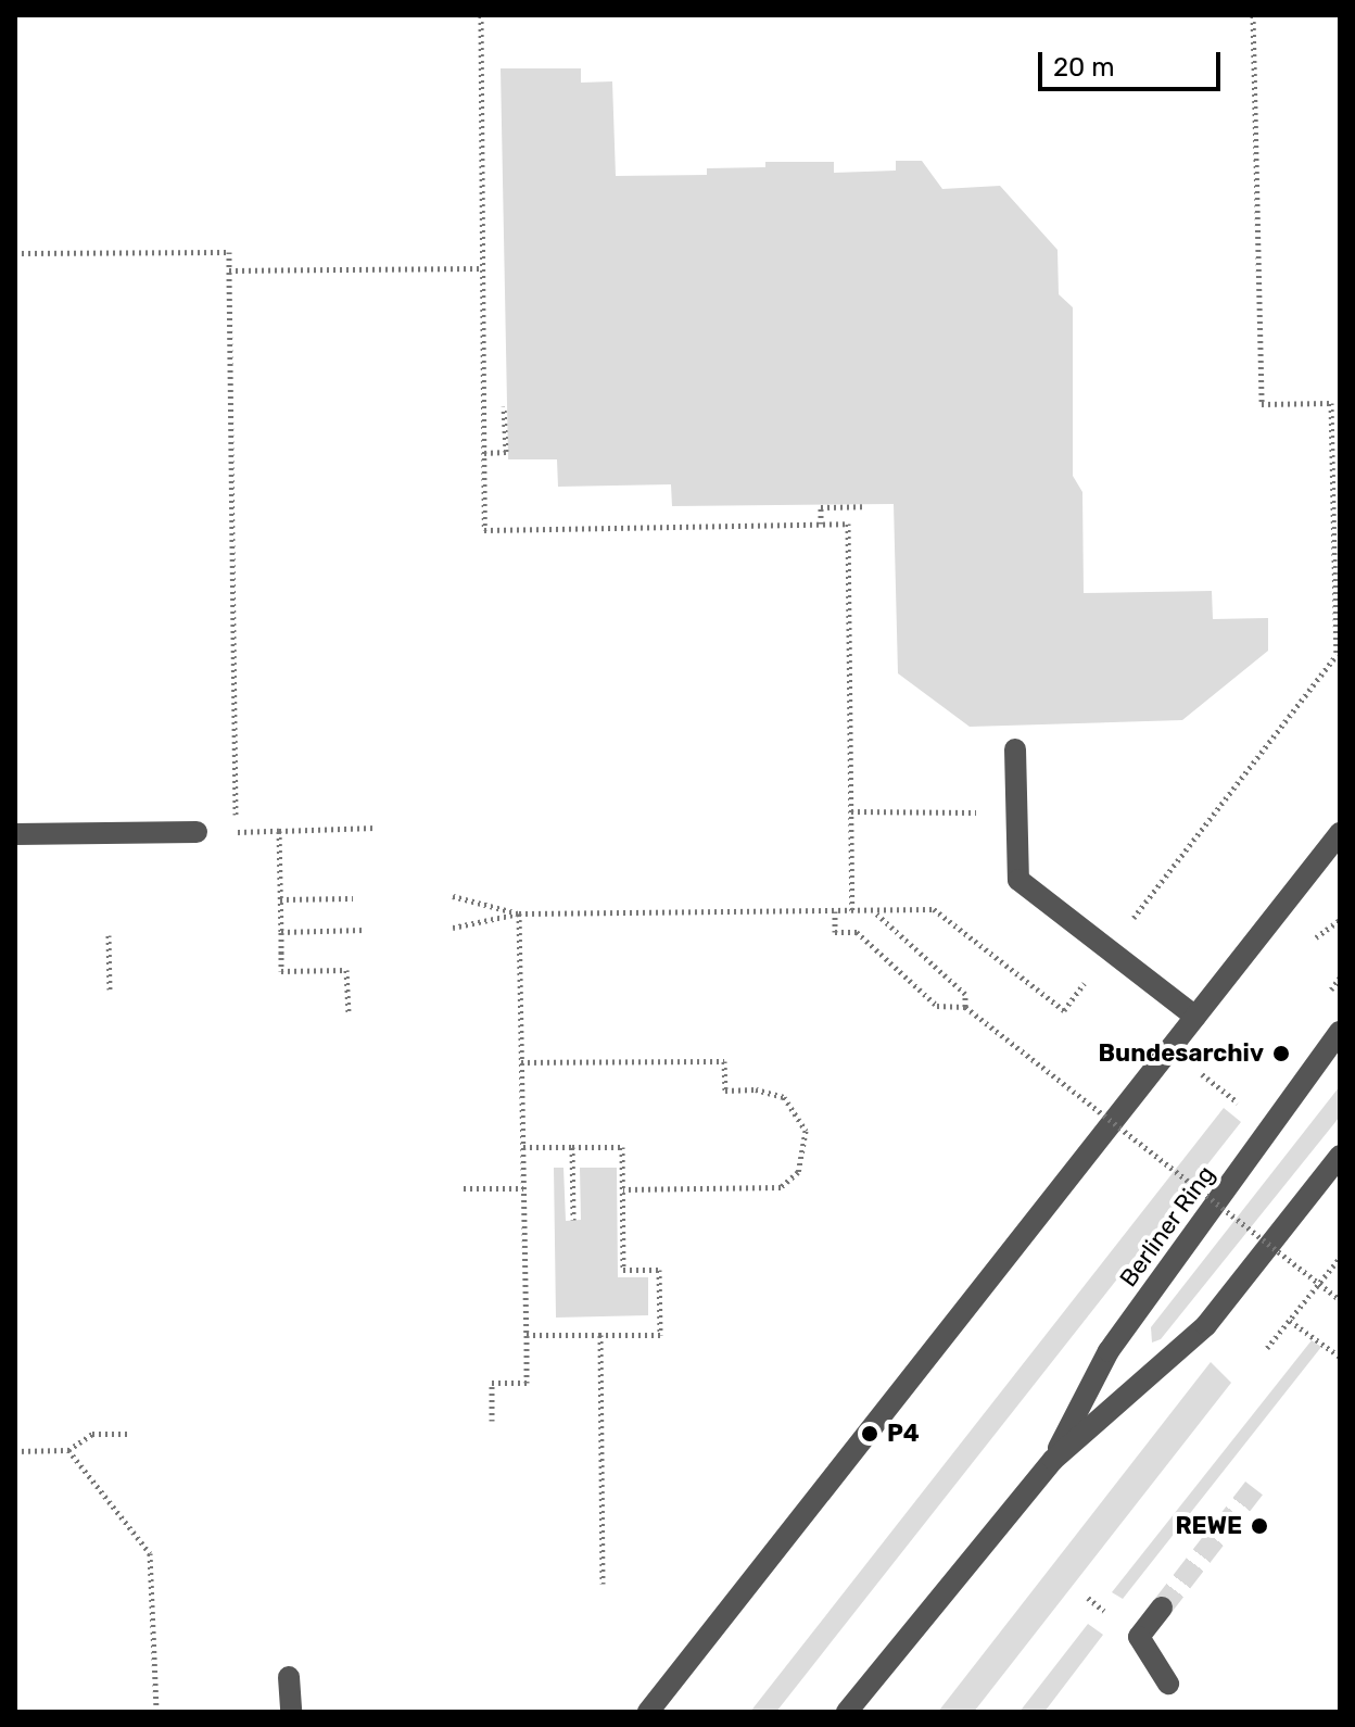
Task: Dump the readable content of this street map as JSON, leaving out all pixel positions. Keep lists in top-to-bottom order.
{
  "streets": {
    "street": ["Berliner Ring"]
  },
  "places": ["Bundesarchiv", "P4", "REWE"],
  "scale_bar": "20 m"
}
